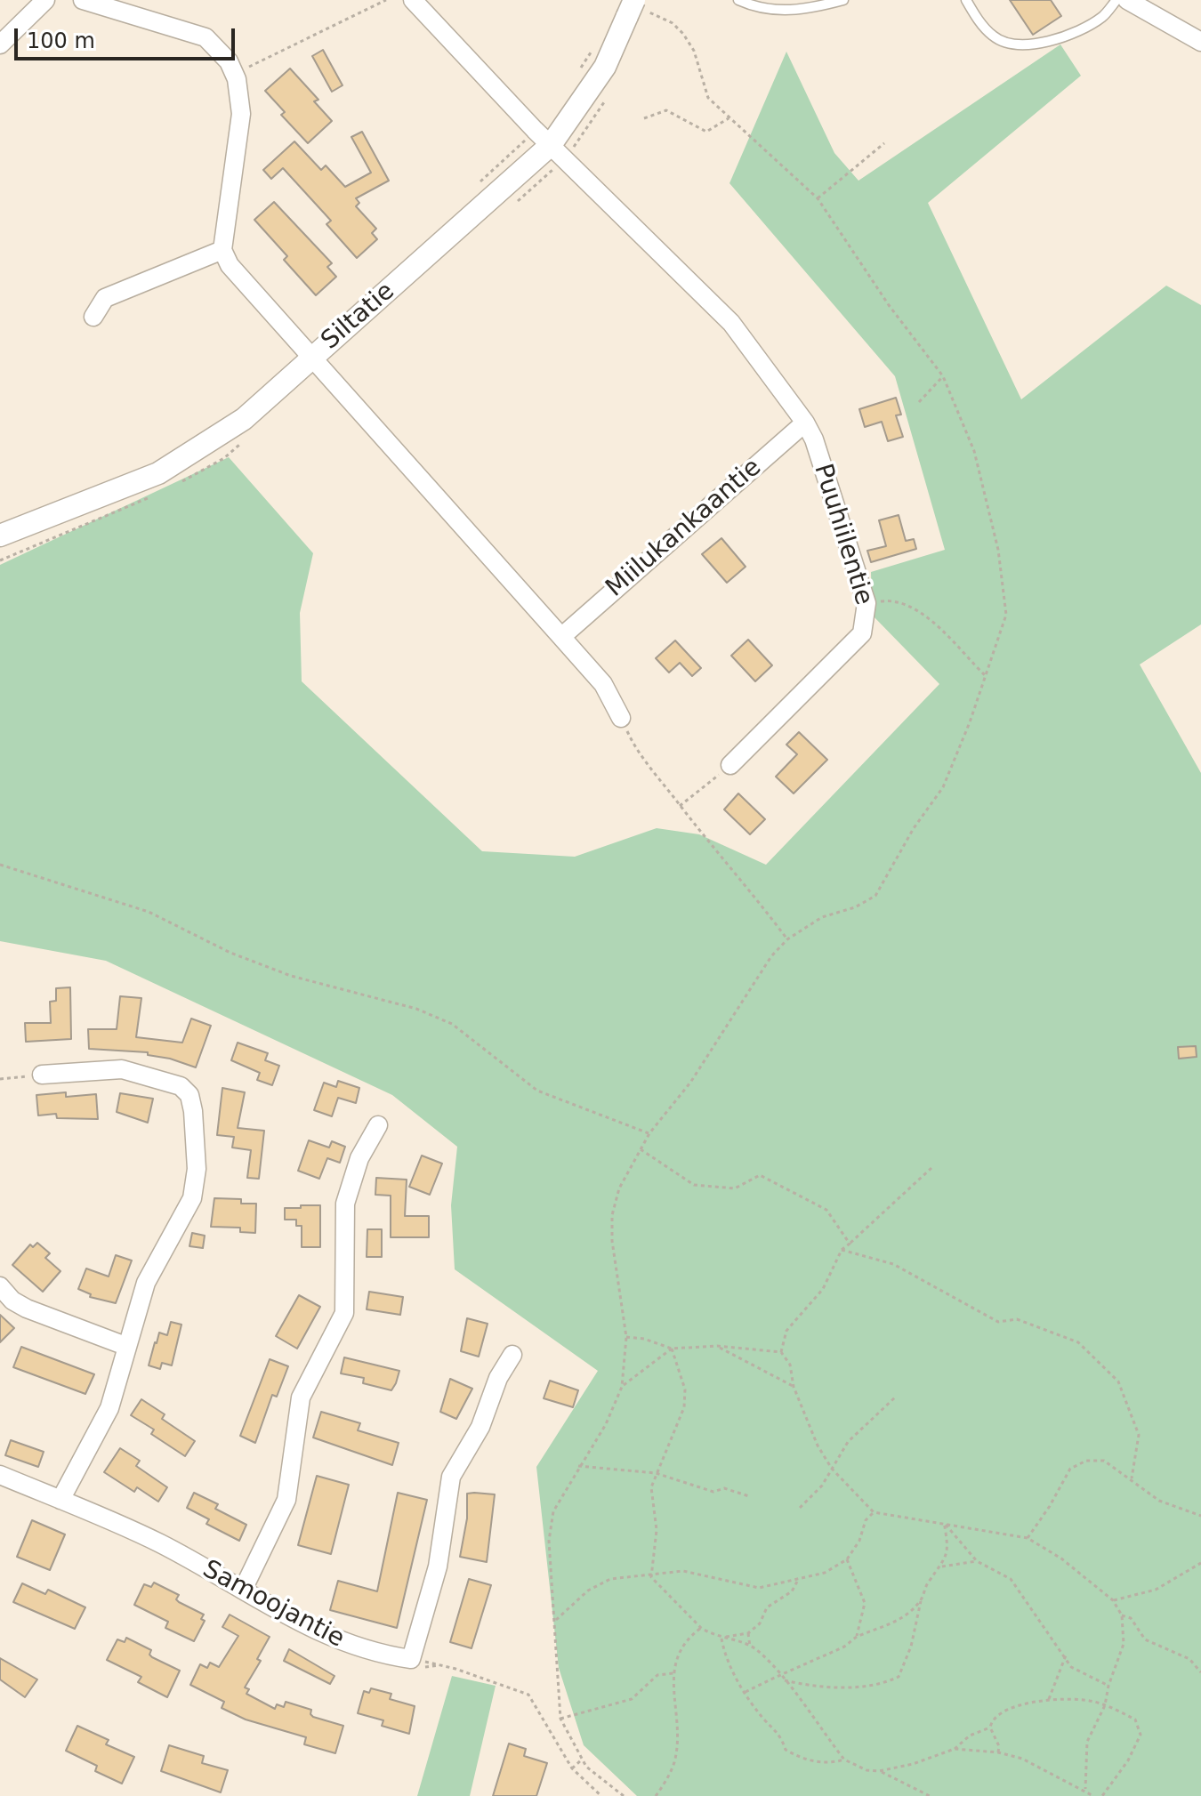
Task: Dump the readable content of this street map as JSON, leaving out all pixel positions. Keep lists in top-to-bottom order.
{
  "streets": {
    "street": [
      "Siltatie",
      "Miilukankaantie",
      "Puuhiilentie",
      "Samoojantie"
    ]
  },
  "crossings": [
    ["Miilukankaantie", "Puuhiilentie"]
  ],
  "scale_bar": "100 m"
}
